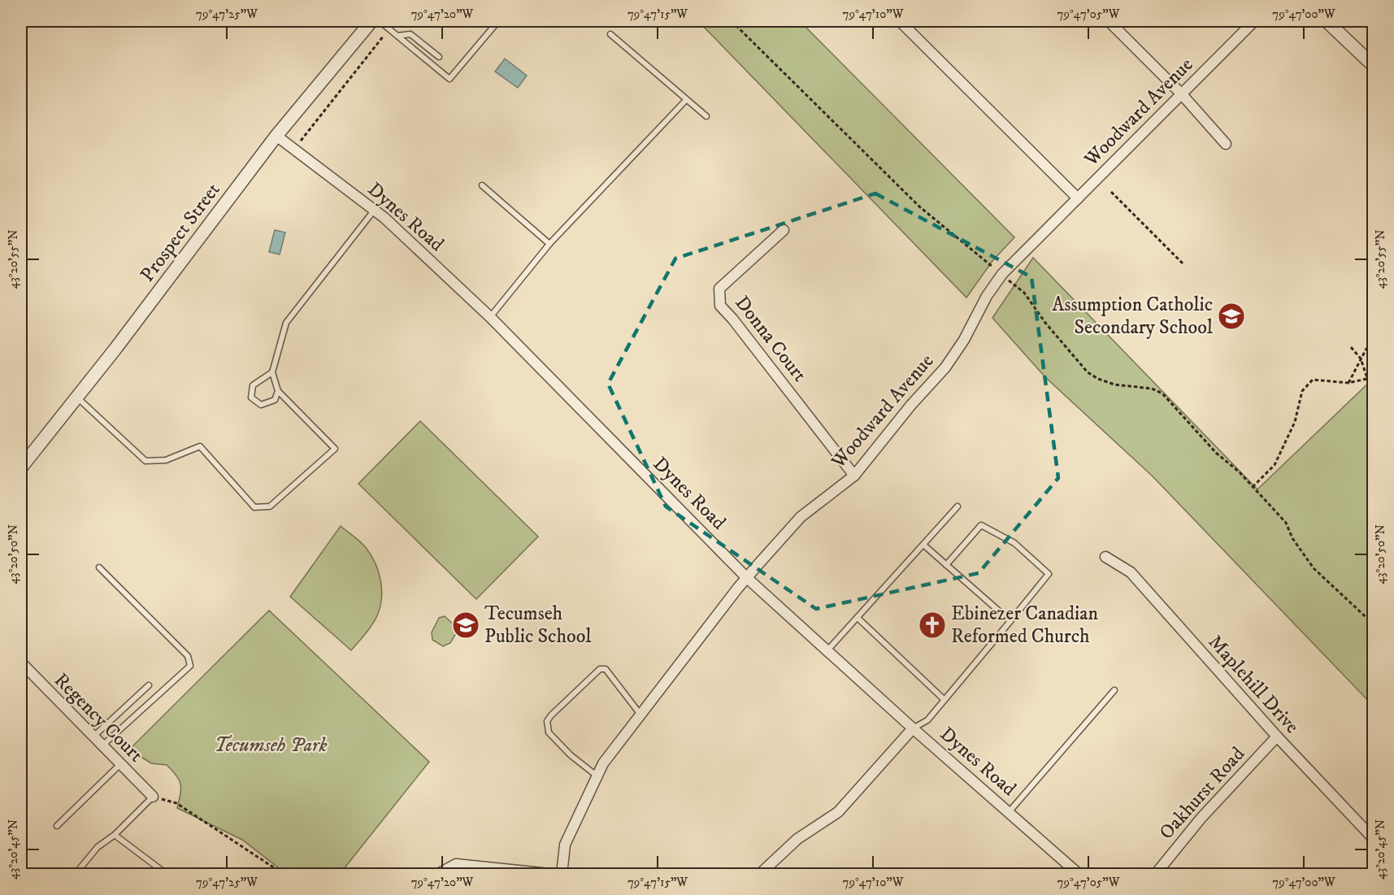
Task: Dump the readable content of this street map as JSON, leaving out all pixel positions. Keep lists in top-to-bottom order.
{
  "streets": {
    "street": [
      "Woodward Avenue",
      "Dynes Road",
      "Prospect Street",
      "Donna Court",
      "Maplehill Drive",
      "Regency Court",
      "Oakhurst Road"
    ]
  },
  "crossings": [
    ["Woodward Avenue", "Dynes Road"],
    ["Woodward Avenue", "Donna Court"],
    ["Dynes Road", "Prospect Street"],
    ["Maplehill Drive", "Oakhurst Road"]
  ],
  "parks": ["Tecumseh Park"],
  "places": {
    "school or university": ["Assumption Catholic Secondary School", "Tecumseh Public School"],
    "church": ["Ebinezer Canadian Reformed Church"]
  },
  "coordinates": [
    "79°47'25\"W",
    "79°47'20\"W",
    "79°47'15\"W",
    "79°47'10\"W",
    "79°47'05\"W",
    "79°47'00\"W",
    "43°20'55\"N",
    "43°20'50\"N",
    "43°20'45\"N"
  ]
}
